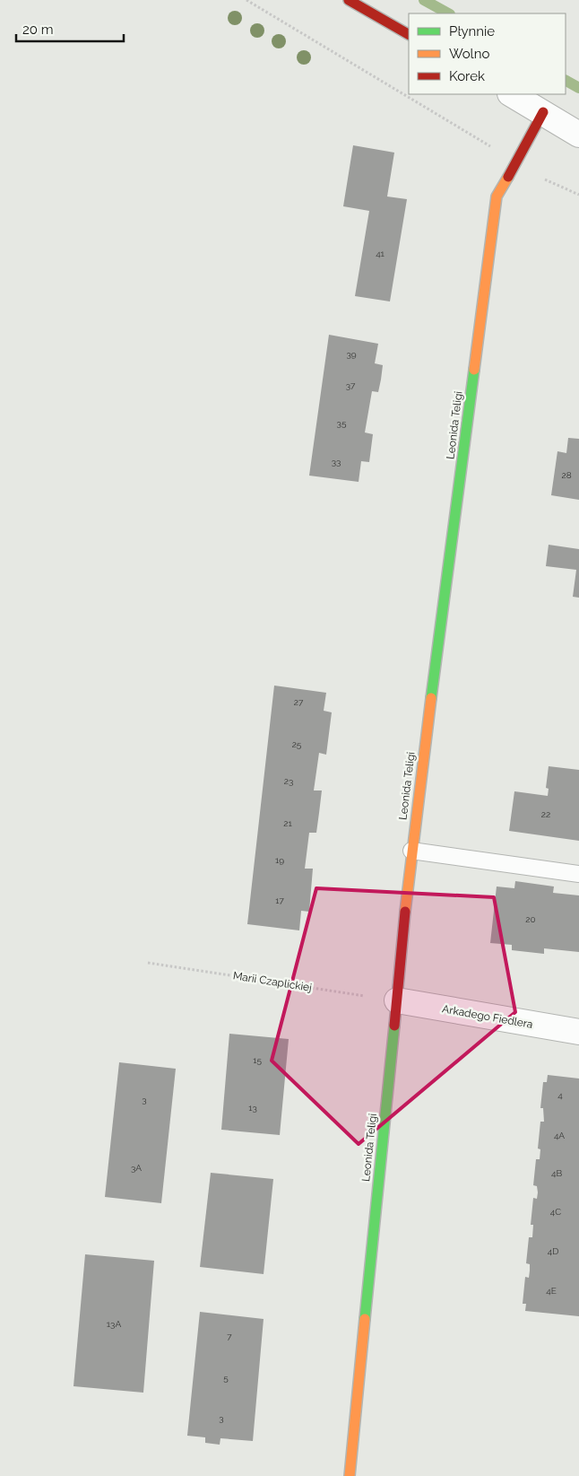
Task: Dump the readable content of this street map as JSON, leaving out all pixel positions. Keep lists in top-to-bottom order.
{
  "streets": {
    "street": ["Leonida Teligi", "Arkadego Fiedlera"],
    "path": ["Marii Czaplickiej"]
  },
  "crossings": [
    ["Leonida Teligi", "Marii Czaplickiej"],
    ["Leonida Teligi", "Arkadego Fiedlera"],
    ["Marii Czaplickiej", "Arkadego Fiedlera"]
  ],
  "house_numbers": [
    "41",
    "39",
    "37",
    "35",
    "33",
    "28",
    "27",
    "25",
    "23",
    "22",
    "21",
    "19",
    "17",
    "20",
    "15",
    "4",
    "3",
    "13",
    "4A",
    "3A",
    "4B",
    "4C",
    "4D",
    "4E",
    "13A",
    "7",
    "5",
    "3"
  ],
  "legend": ["Płynnie", "Wolno", "Korek"],
  "scale_bar": "20 m"
}
